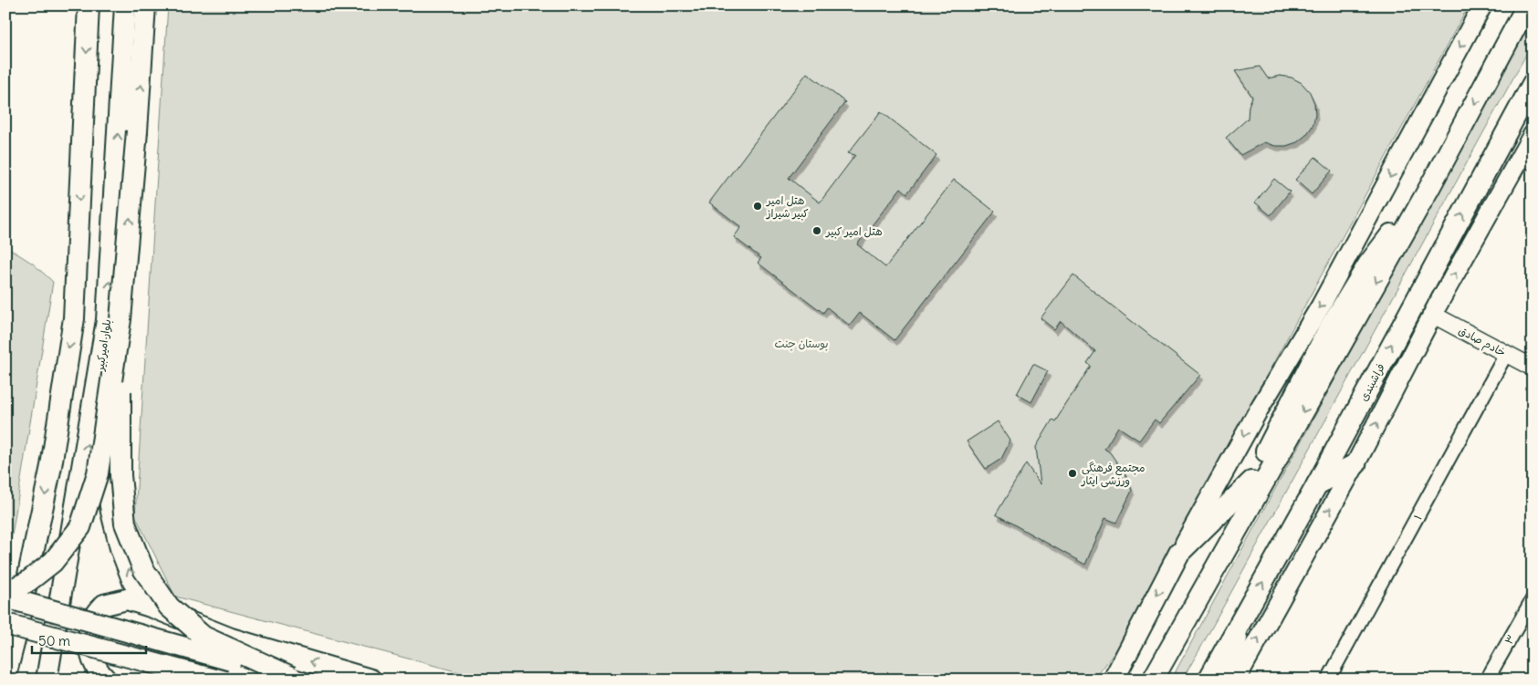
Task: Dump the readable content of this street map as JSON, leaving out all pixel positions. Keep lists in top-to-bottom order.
{
  "streets": {
    "main road": ["بلوار امیرکبیر", "فراشبندی"],
    "street": ["خادم صادق", "۱", "۳"]
  },
  "crossings": [
    ["خادم صادق", "فراشبندی"],
    ["خادم صادق", "۱"]
  ],
  "parks": ["بوستان جنت"],
  "places": ["هتل امیر کبیر شیراز", "هتل امیر کبیر", "مجتمع فرهنگی ورزشی ایثار"],
  "scale_bar": "50 m"
}
